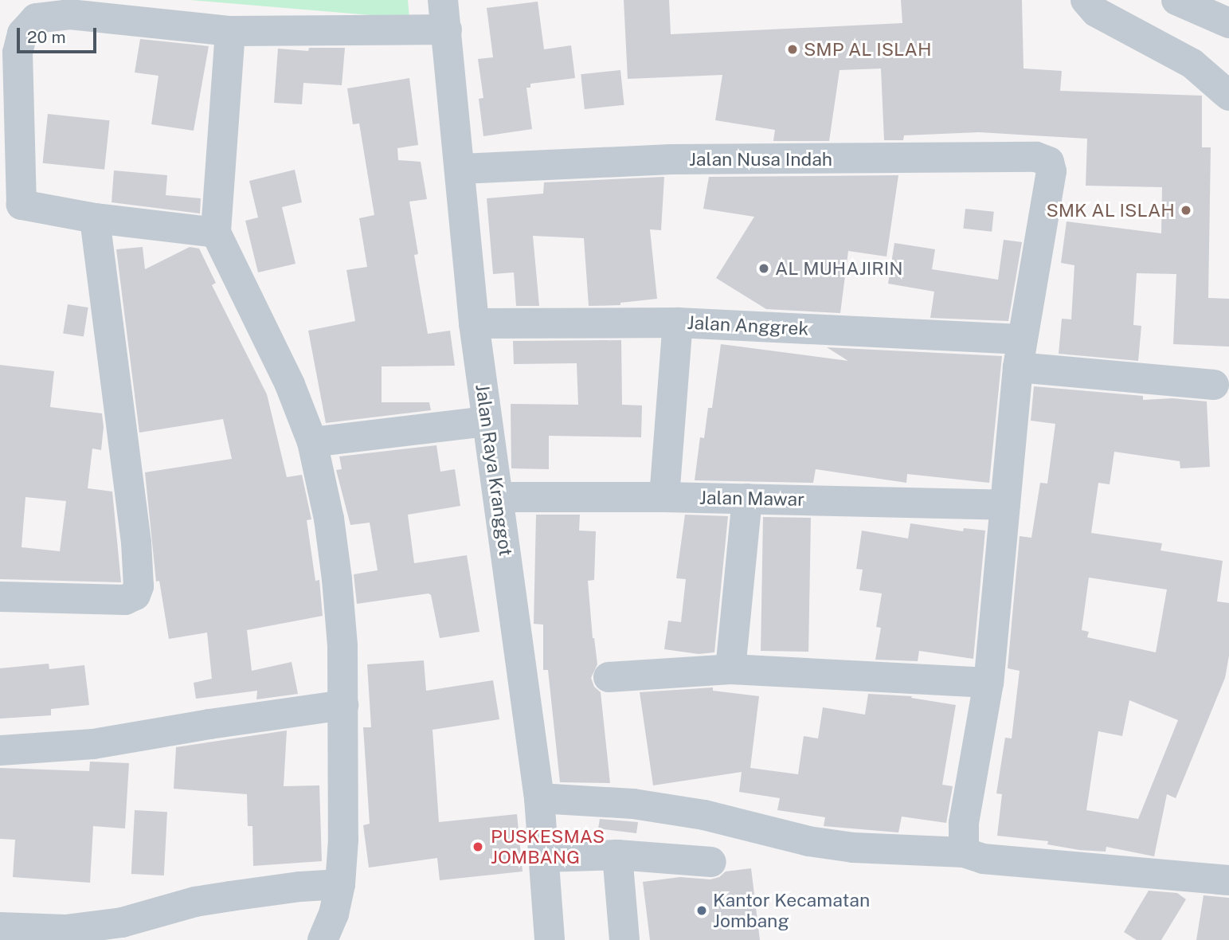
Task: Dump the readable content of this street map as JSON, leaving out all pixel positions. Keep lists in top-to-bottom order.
{
  "streets": {
    "street": [
      "Jalan Nusa Indah",
      "Jalan Anggrek",
      "Jalan Raya Kranggot",
      "Jalan Mawar"
    ]
  },
  "crossings": [
    ["Jalan Nusa Indah", "Jalan Anggrek"],
    ["Jalan Nusa Indah", "Jalan Raya Kranggot"],
    ["Jalan Anggrek", "Jalan Raya Kranggot"],
    ["Jalan Raya Kranggot", "Jalan Mawar"]
  ],
  "places": [
    "SMP AL ISLAH",
    "SMK AL ISLAH",
    "AL MUHAJIRIN",
    "PUSKESMAS JOMBANG",
    "Kantor Kecamatan Jombang"
  ],
  "scale_bar": "20 m"
}
